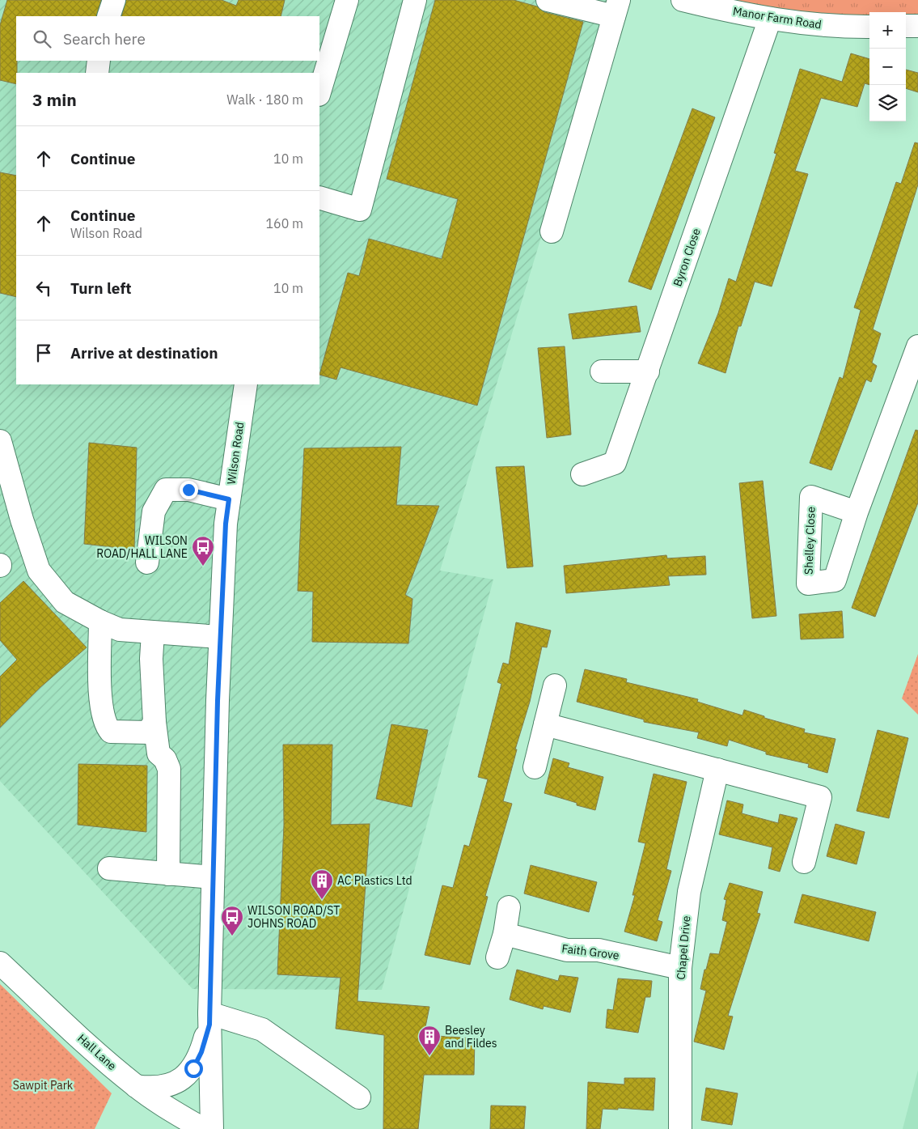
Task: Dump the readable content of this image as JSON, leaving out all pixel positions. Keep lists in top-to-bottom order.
{
  "streets": {
    "street": [
      "Manor Farm Road",
      "Byron Close",
      "Wilson Road",
      "Chapel Drive",
      "Faith Grove",
      "Hall Lane"
    ]
  },
  "crossings": [
    ["Manor Farm Road", "Byron Close"],
    ["Chapel Drive", "Faith Grove"]
  ],
  "parks": ["Sawpit Park"],
  "places": {
    "bus stop": ["WILSON ROAD/HALL LANE", "WILSON ROAD/ST JOHNS ROAD"],
    "building": ["AC Plastics Ltd", "Beesley and Fildes"]
  },
  "page": {
    "map_buttons": ["+", "−"],
    "search": "Search here",
    "heading": ["3 min", "Walk · 180 m"],
    "list": [
      ["Continue", "10 m"],
      ["Continue", "Wilson Road", "160 m"],
      ["Turn left", "10 m"],
      "Arrive at destination"
    ]
  }
}
